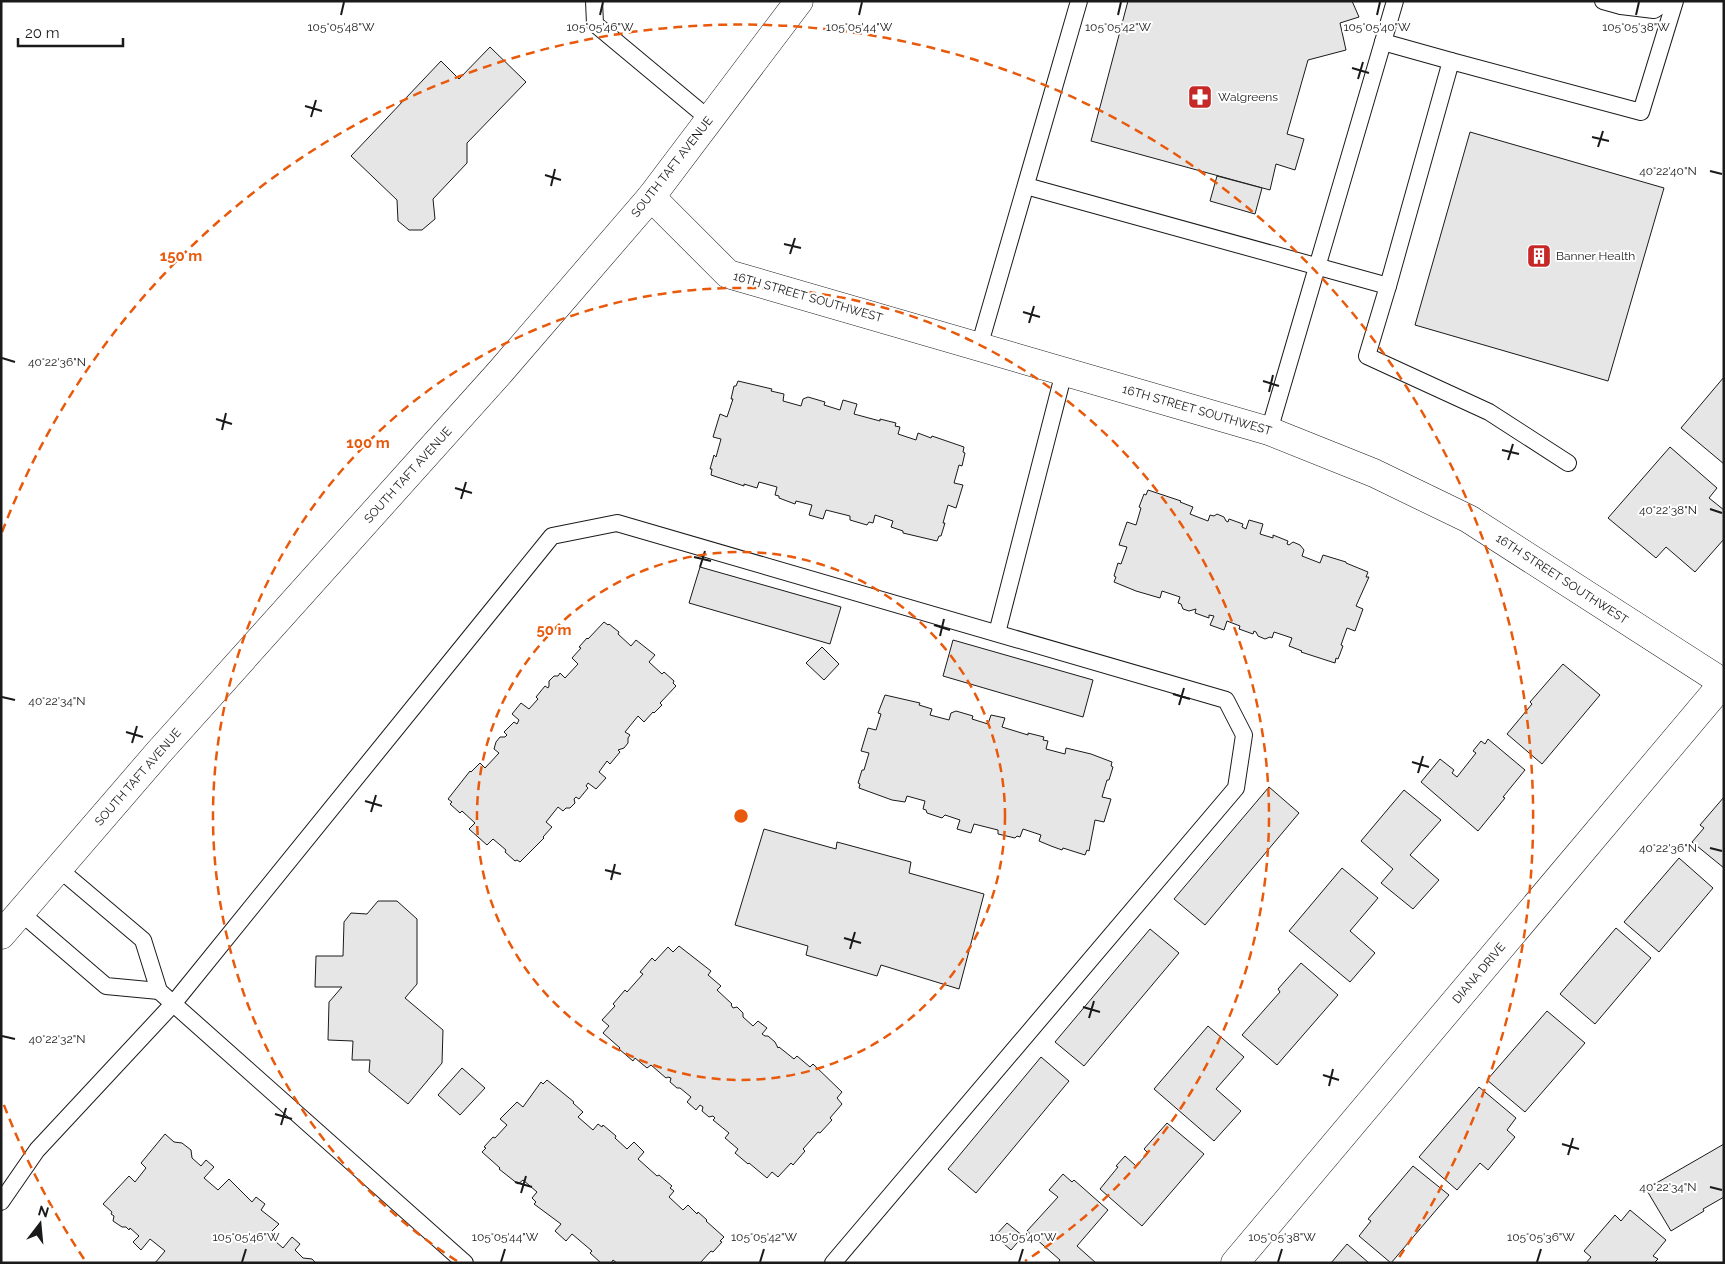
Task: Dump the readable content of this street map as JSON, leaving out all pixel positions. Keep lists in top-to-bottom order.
{
  "streets": {
    "street": ["SOUTH TAFT AVENUE", "16TH STREET SOUTHWEST", "DIANA DRIVE"]
  },
  "crossings": [
    ["SOUTH TAFT AVENUE", "16TH STREET SOUTHWEST"],
    ["16TH STREET SOUTHWEST", "DIANA DRIVE"]
  ],
  "places": {
    "pharmacy": ["Walgreens"],
    "building": ["Banner Health"]
  },
  "scale_bar": "20 m",
  "north": "top",
  "coordinates": [
    "105°05'48\"W",
    "105°05'46\"W",
    "105°05'44\"W",
    "105°05'42\"W",
    "105°05'40\"W",
    "105°05'38\"W",
    "40°22'40\"N",
    "40°22'36\"N",
    "40°22'38\"N",
    "40°22'34\"N",
    "40°22'32\"N",
    "105°05'36\"W"
  ],
  "rings": ["150 m", "100 m", "50 m"]
}
